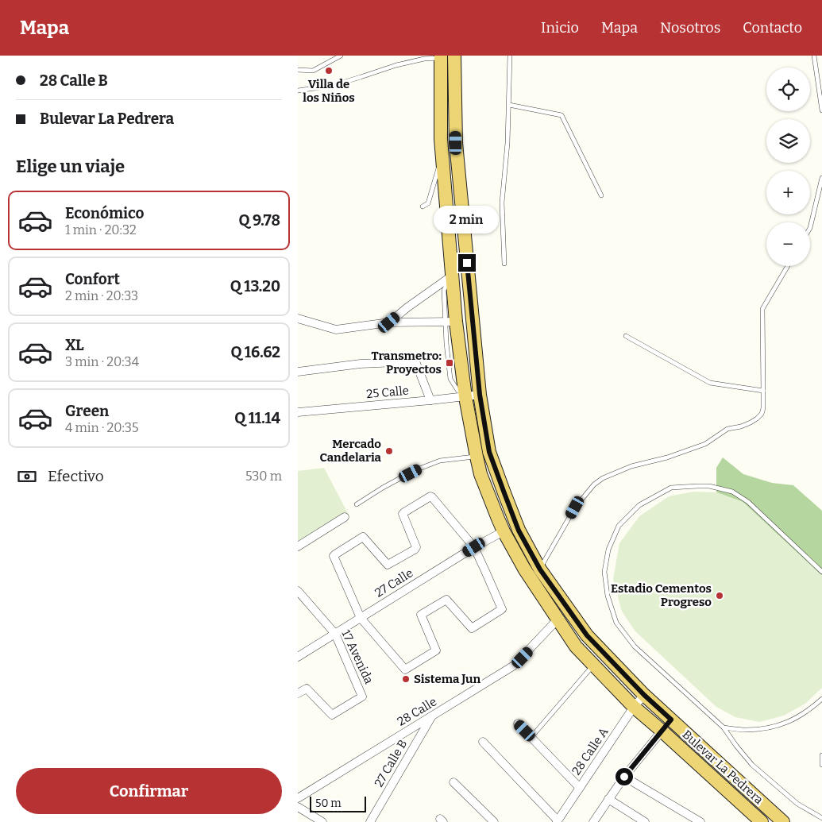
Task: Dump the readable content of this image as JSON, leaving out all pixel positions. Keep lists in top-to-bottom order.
{
  "streets": {
    "main road": ["Bulevar La Pedrera"],
    "street": [
      "25 Calle",
      "27 Calle",
      "17 Avenida",
      "28 Calle",
      "28 Calle A",
      "27 Calle B"
    ]
  },
  "crossings": [
    ["25 Calle", "Bulevar La Pedrera"],
    ["27 Calle", "17 Avenida"],
    ["27 Calle", "Bulevar La Pedrera"],
    ["28 Calle", "27 Calle B"],
    ["28 Calle", "Bulevar La Pedrera"],
    ["28 Calle A", "Bulevar La Pedrera"]
  ],
  "places": {
    "other": [
      "Villa de los Niños",
      "Mercado Candelaria",
      "Estadio Cementos Progreso",
      "Sistema Jun"
    ],
    "transit": ["Transmetro: Proyectos"]
  },
  "scale_bar": "50 m",
  "page": {
    "header": "Mapa",
    "nav": [
      "Inicio",
      "Mapa",
      "Nosotros",
      "Contacto"
    ],
    "banner": ["28 Calle B", "Bulevar La Pedrera"],
    "map_buttons": ["+", "−"],
    "heading": "Elige un viaje",
    "list": [
      {
        "name": "Económico",
        "note": "1 min · 20:32",
        "value": "Q 9.78"
      },
      {
        "name": "Confort",
        "note": "2 min · 20:33",
        "value": "Q 13.20"
      },
      {
        "name": "XL",
        "note": "3 min · 20:34",
        "value": "Q 16.62"
      },
      {
        "name": "Green",
        "note": "4 min · 20:35",
        "value": "Q 11.14"
      }
    ],
    "bubble": "2 min",
    "pay": ["Efectivo", "530 m"],
    "buttons": "Confirmar",
    "scale": "50 m"
  }
}
